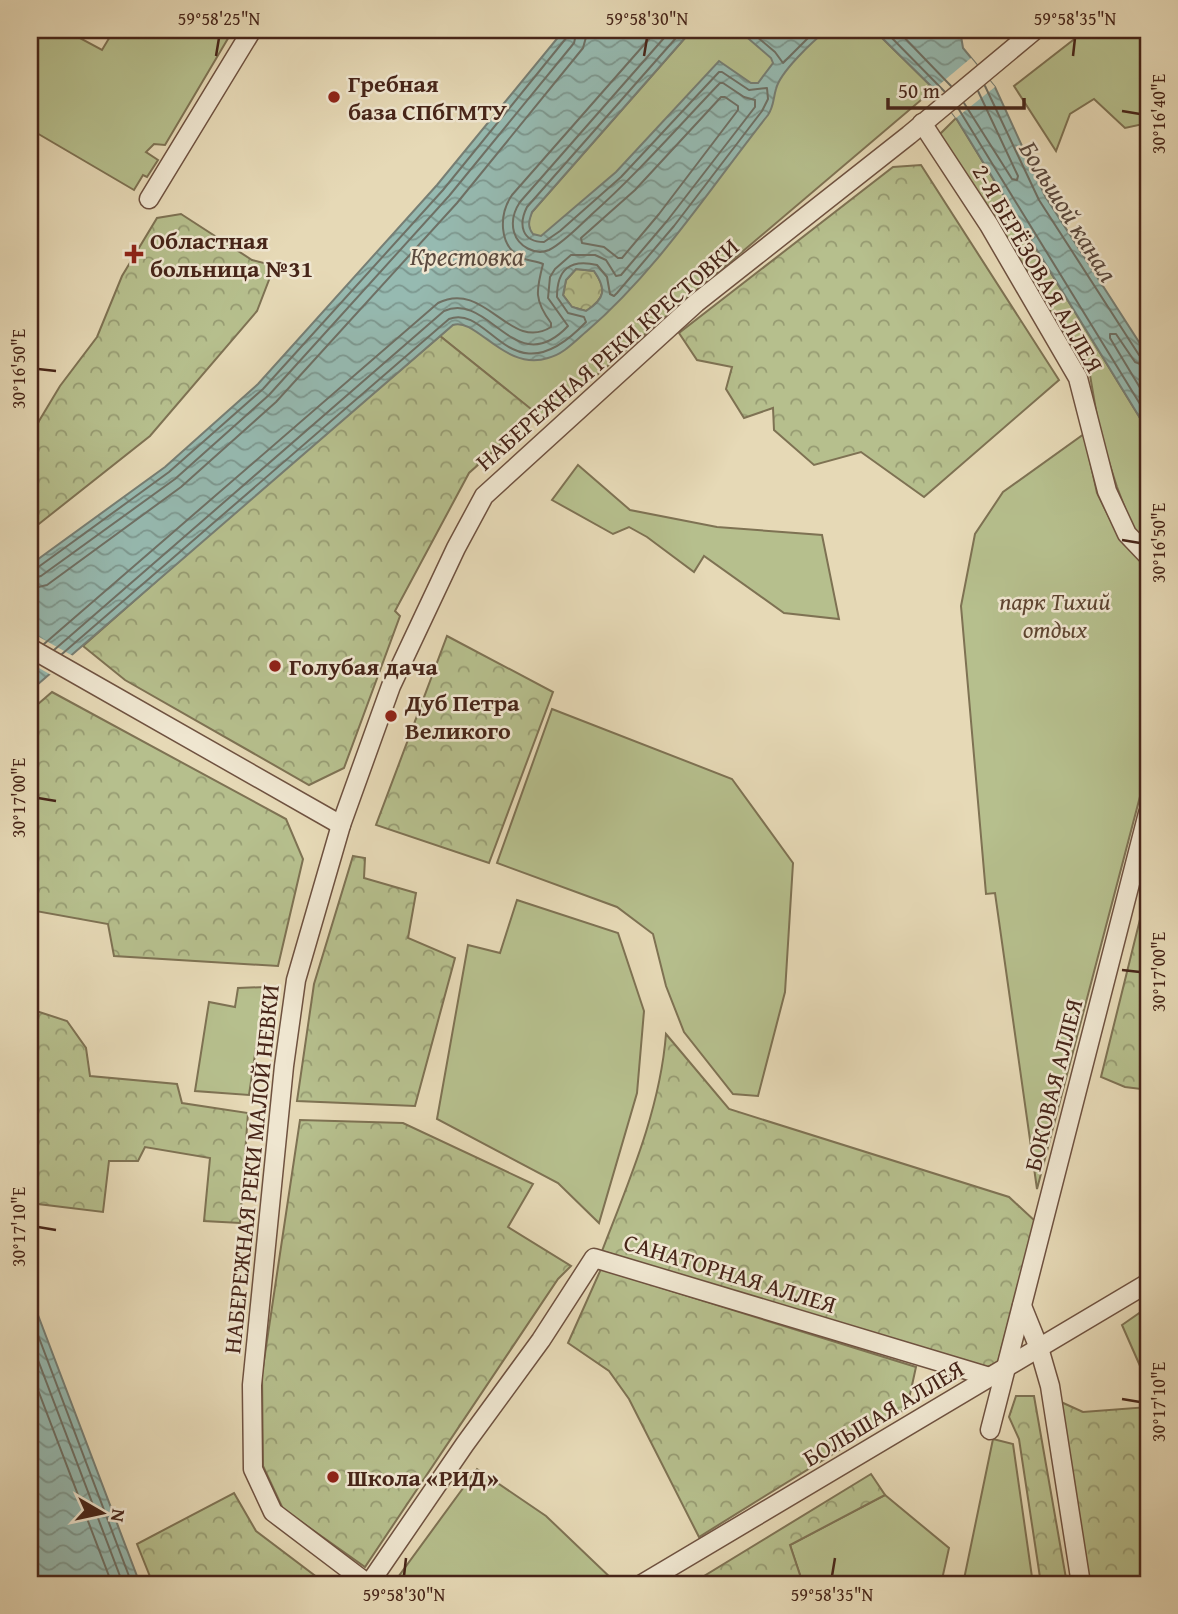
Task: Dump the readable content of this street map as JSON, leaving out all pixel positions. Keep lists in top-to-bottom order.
{
  "streets": {
    "street": [
      "2-Я БЕРЁЗОВАЯ АЛЛЕЯ",
      "НАБЕРЕЖНАЯ РЕКИ КРЕСТОВКИ",
      "БОКОВАЯ АЛЛЕЯ",
      "НАБЕРЕЖНАЯ РЕКИ МАЛОЙ НЕВКИ",
      "САНАТОРНАЯ АЛЛЕЯ",
      "БОЛЬШАЯ АЛЛЕЯ"
    ]
  },
  "crossings": [
    ["2-Я БЕРЁЗОВАЯ АЛЛЕЯ", "НАБЕРЕЖНАЯ РЕКИ КРЕСТОВКИ"],
    ["НАБЕРЕЖНАЯ РЕКИ КРЕСТОВКИ", "НАБЕРЕЖНАЯ РЕКИ МАЛОЙ НЕВКИ"],
    ["БОКОВАЯ АЛЛЕЯ", "САНАТОРНАЯ АЛЛЕЯ"],
    ["БОКОВАЯ АЛЛЕЯ", "БОЛЬШАЯ АЛЛЕЯ"],
    ["НАБЕРЕЖНАЯ РЕКИ МАЛОЙ НЕВКИ", "САНАТОРНАЯ АЛЛЕЯ"],
    ["САНАТОРНАЯ АЛЛЕЯ", "БОЛЬШАЯ АЛЛЕЯ"]
  ],
  "water": ["Большой канал", "Крестовка"],
  "parks": ["парк Тихий отдых"],
  "places": {
    "other": [
      "Гребная база СПбГМТУ",
      "Голубая дача",
      "Дуб Петра Великого",
      "Школа «РИД»"
    ],
    "health": ["Областная больница №31"]
  },
  "scale_bar": "50 m",
  "north": "right",
  "coordinates": [
    "59°58'25\"N",
    "59°58'30\"N",
    "59°58'35\"N",
    "30°16'40\"E",
    "30°16'50\"E",
    "30°17'00\"E",
    "30°17'10\"E"
  ]
}
